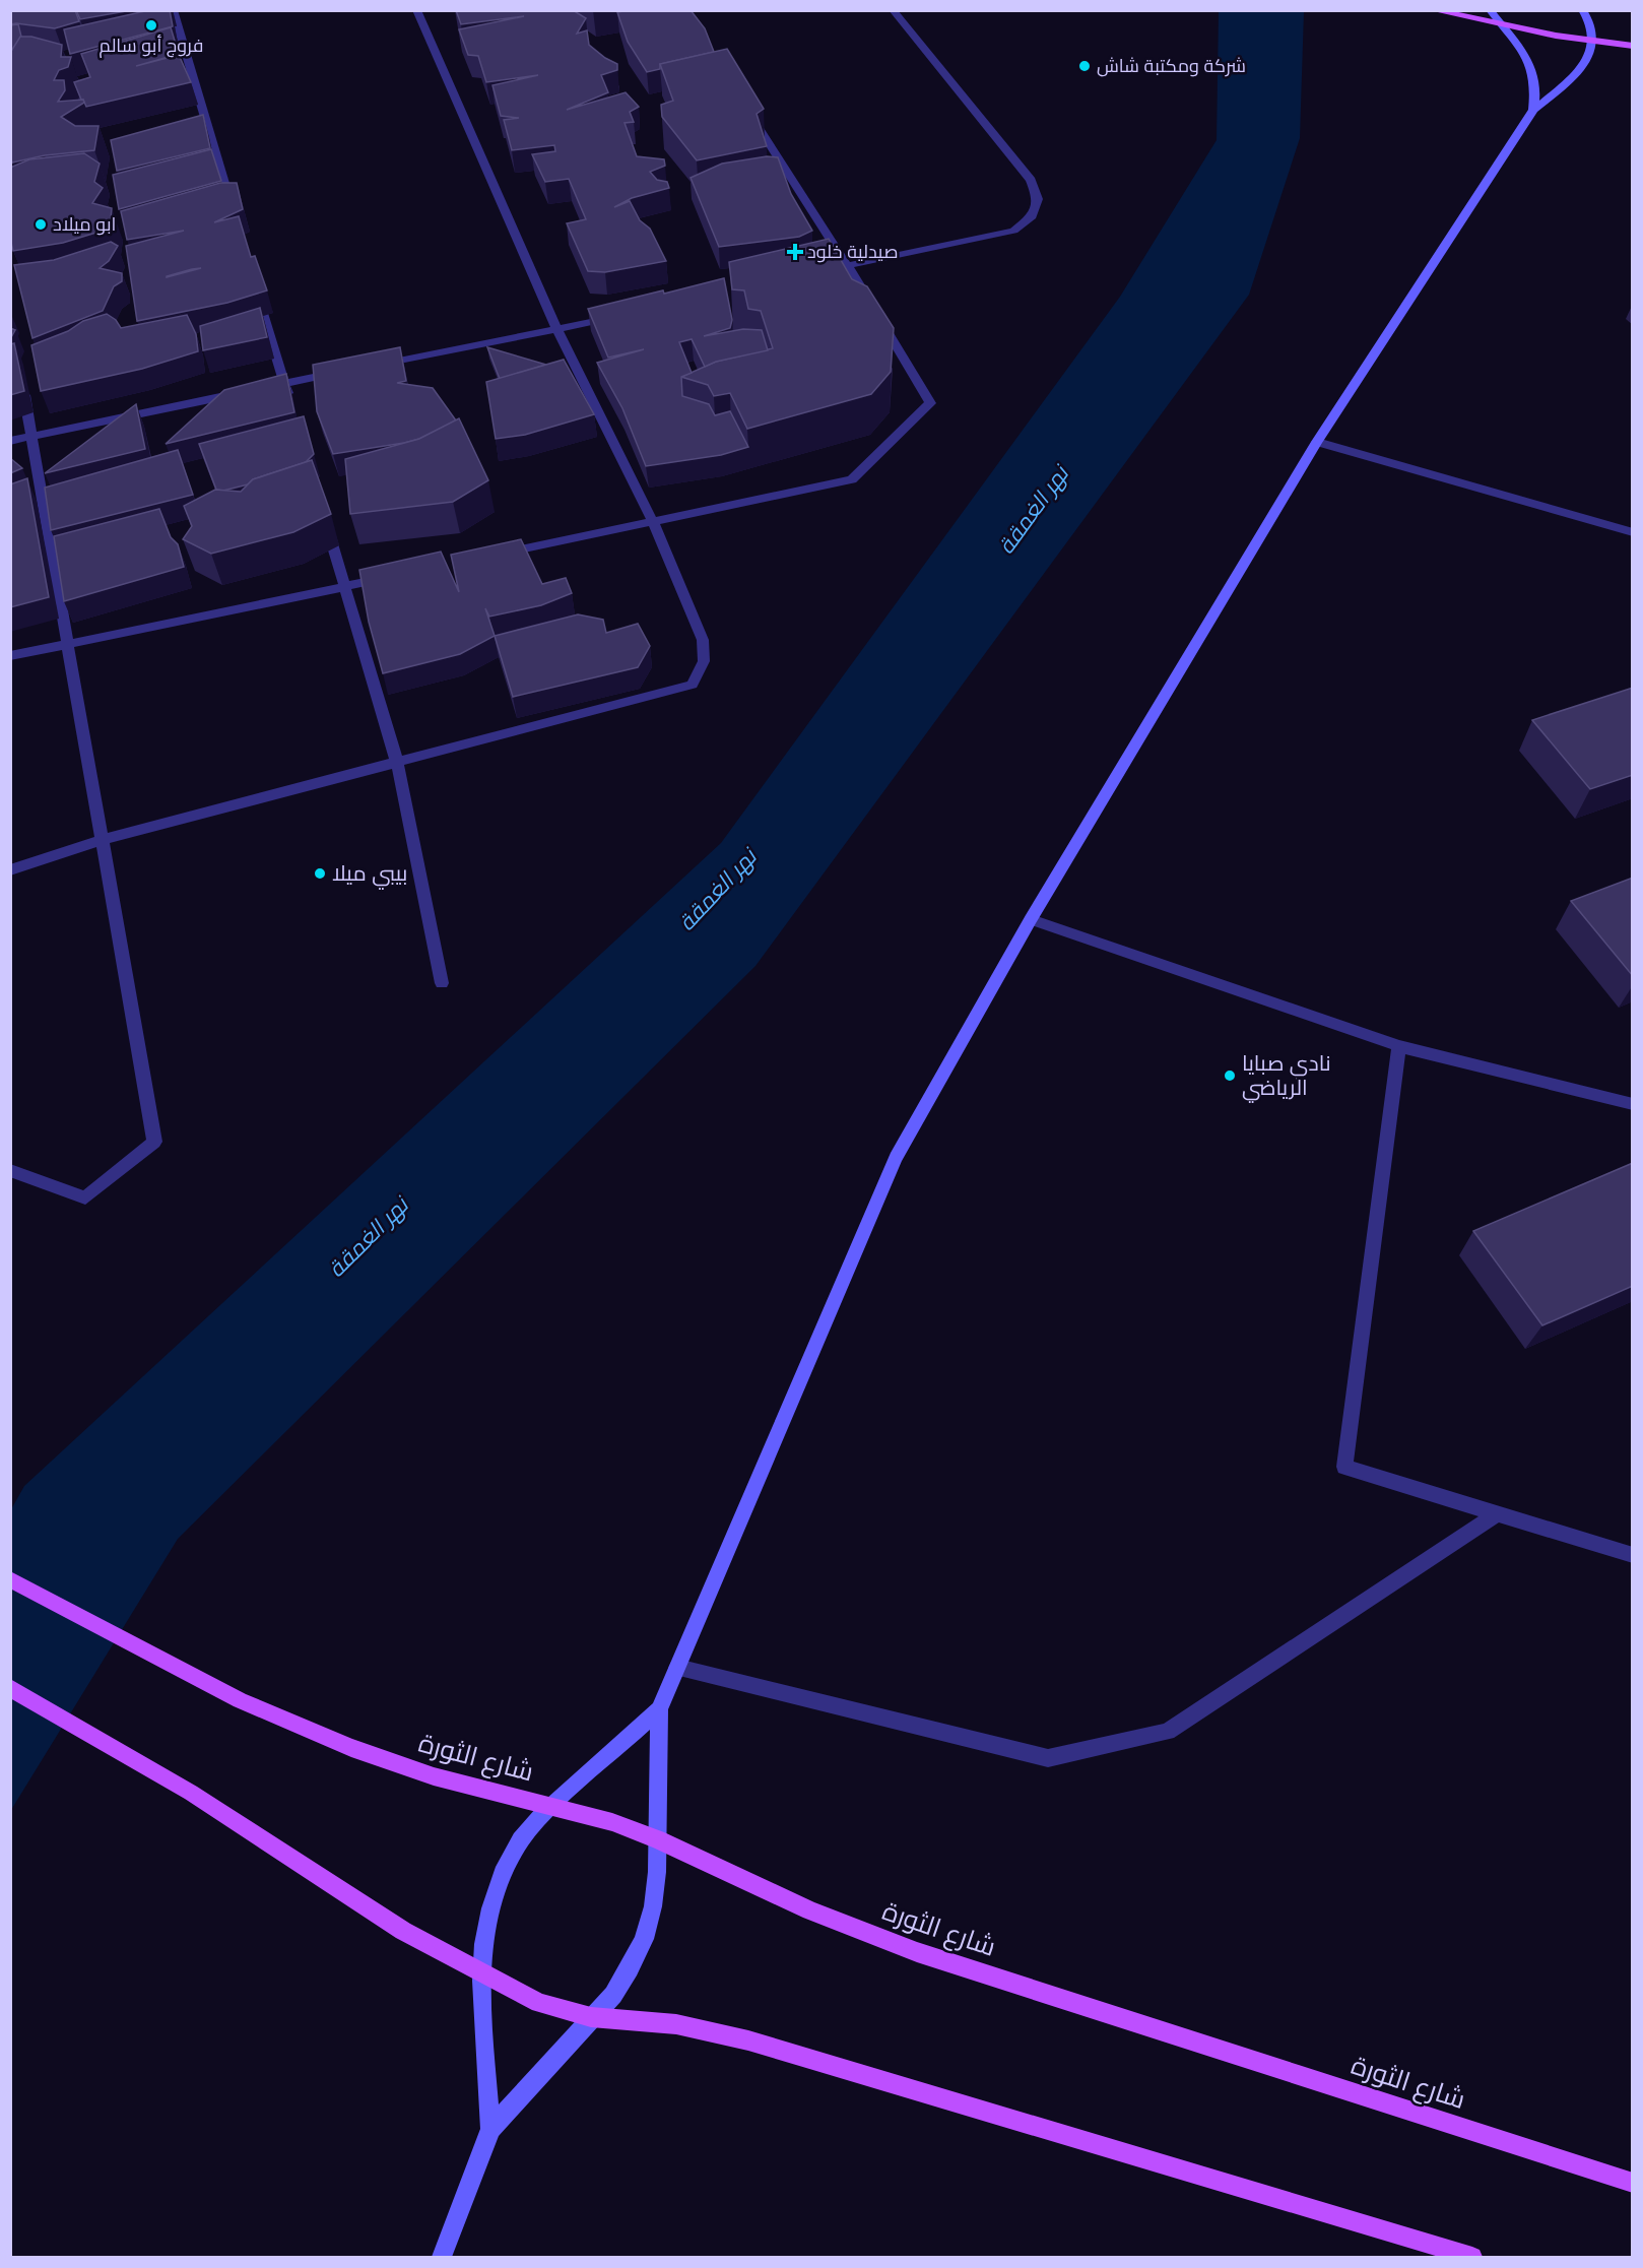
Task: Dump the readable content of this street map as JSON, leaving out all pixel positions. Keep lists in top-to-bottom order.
{
  "streets": {
    "main road": ["شارع الثورة"]
  },
  "water": ["نهر الغمقة"],
  "places": {
    "other": [
      "فروج أبو سالم",
      "شركة ومكتبة شاش",
      "ابو ميلاد",
      "بيبي ميلا",
      "نادي صبايا الرياضي"
    ],
    "health": ["صيدلية خلود"]
  }
}
